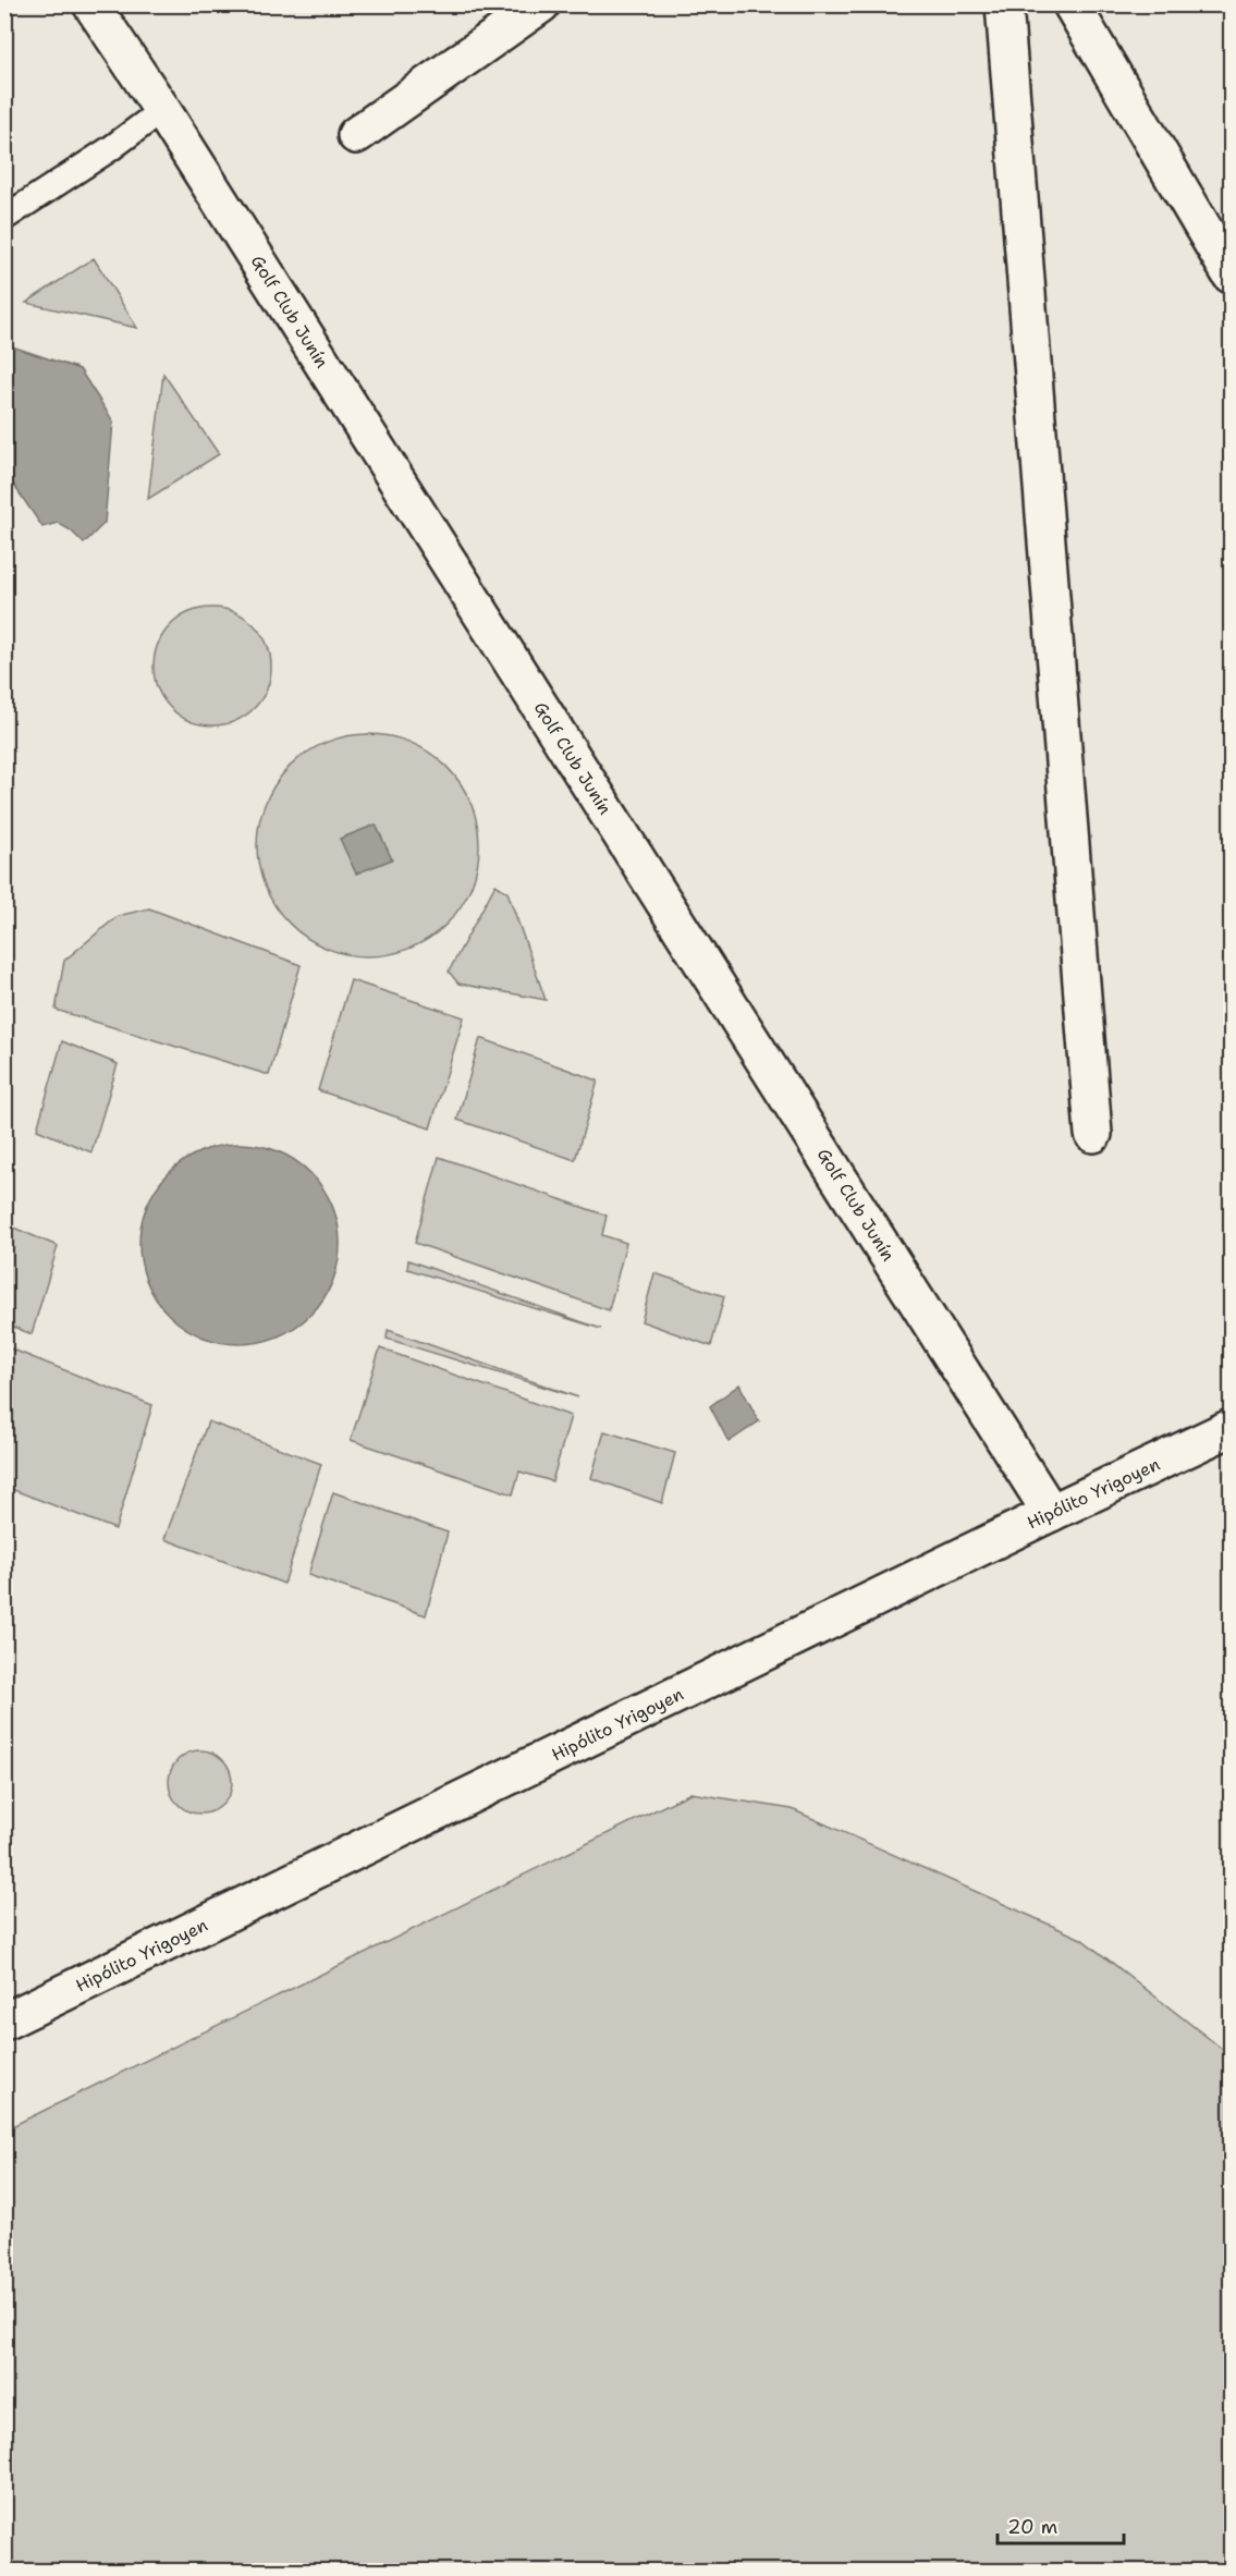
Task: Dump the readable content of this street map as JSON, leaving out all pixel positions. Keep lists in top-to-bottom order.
{
  "streets": {
    "street": ["Golf Club Junín", "Hipólito Yrigoyen"]
  },
  "crossings": [
    ["Golf Club Junín", "Hipólito Yrigoyen"]
  ],
  "scale_bar": "20 m"
}
